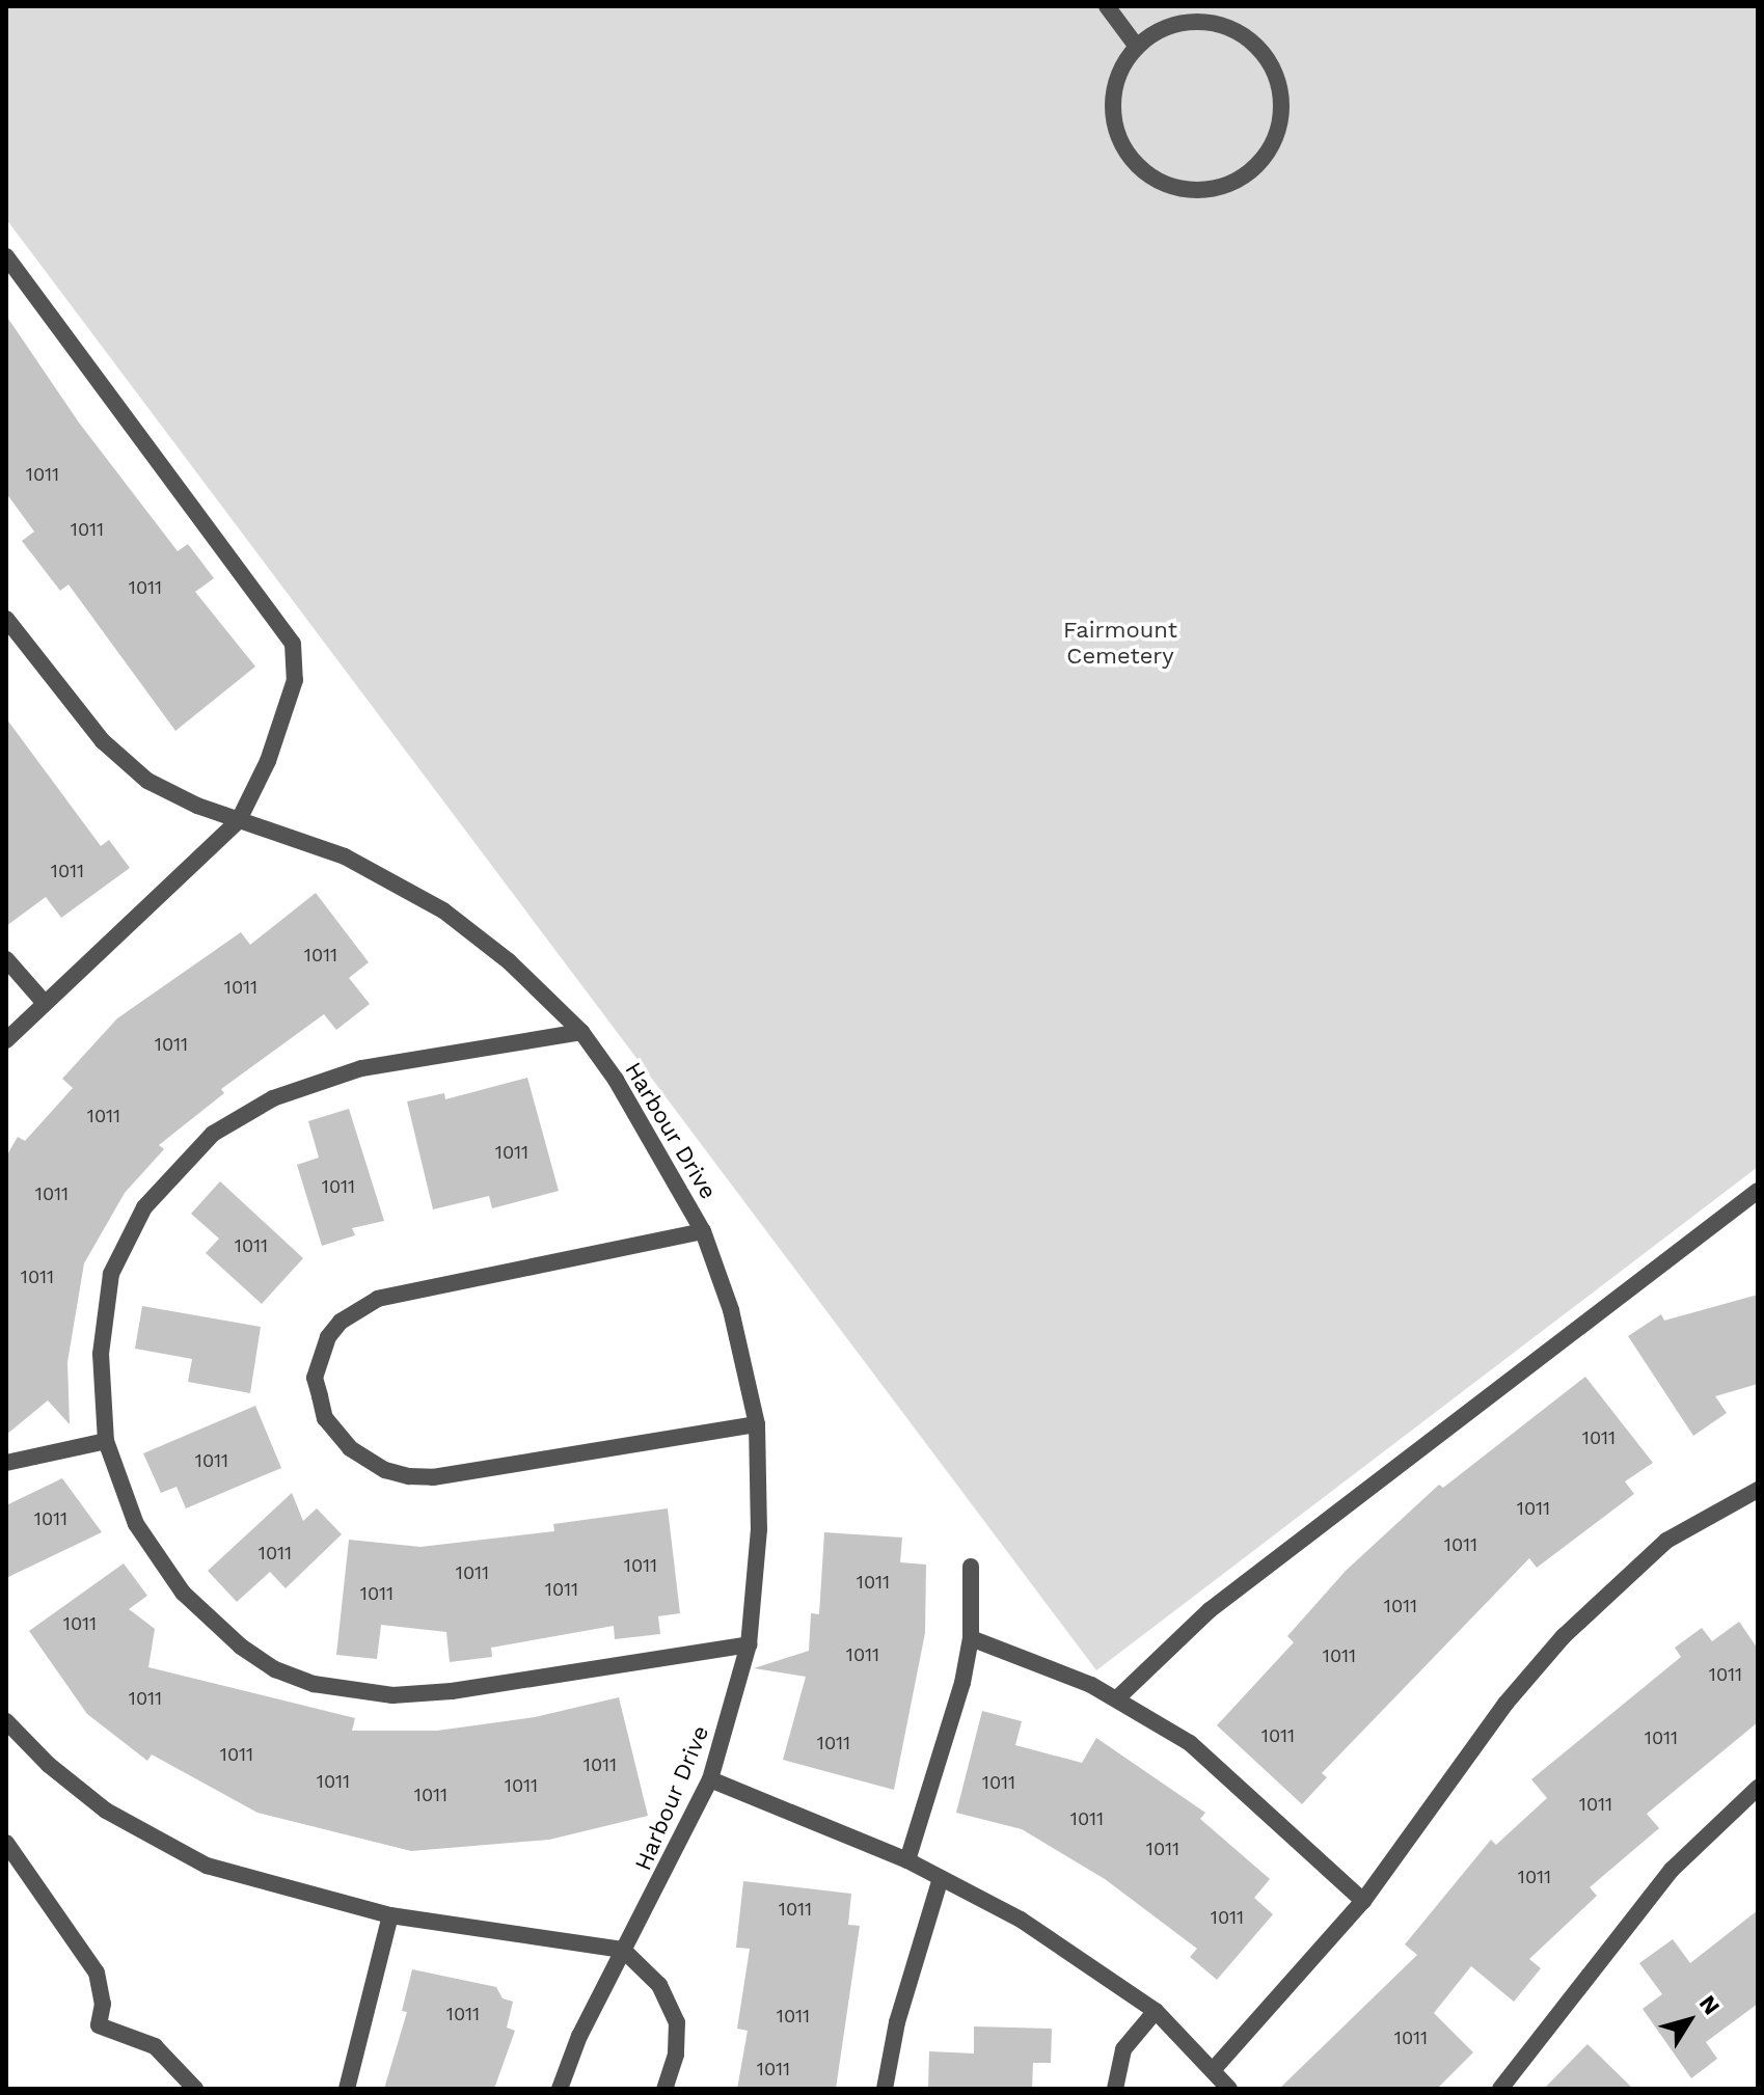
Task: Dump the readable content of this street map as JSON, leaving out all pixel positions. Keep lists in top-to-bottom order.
{
  "streets": {
    "street": ["Harbour Drive"]
  },
  "parks": ["Fairmount Cemetery"],
  "house_numbers": [
    "1011",
    "1011",
    "1011",
    "1011",
    "1011",
    "1011",
    "1011",
    "1011",
    "1011",
    "1011",
    "1011",
    "1011",
    "1011",
    "1011",
    "1011",
    "1011",
    "1011",
    "1011",
    "1011",
    "1011",
    "1011",
    "1011",
    "1011",
    "1011",
    "1011",
    "1011",
    "1011",
    "1011",
    "1011",
    "1011",
    "1011",
    "1011",
    "1011",
    "1011",
    "1011",
    "1011",
    "1011",
    "1011",
    "1011",
    "1011",
    "1011",
    "1011",
    "1011",
    "1011",
    "1011",
    "1011",
    "1011",
    "1011",
    "1011"
  ],
  "north": "top right"
}
